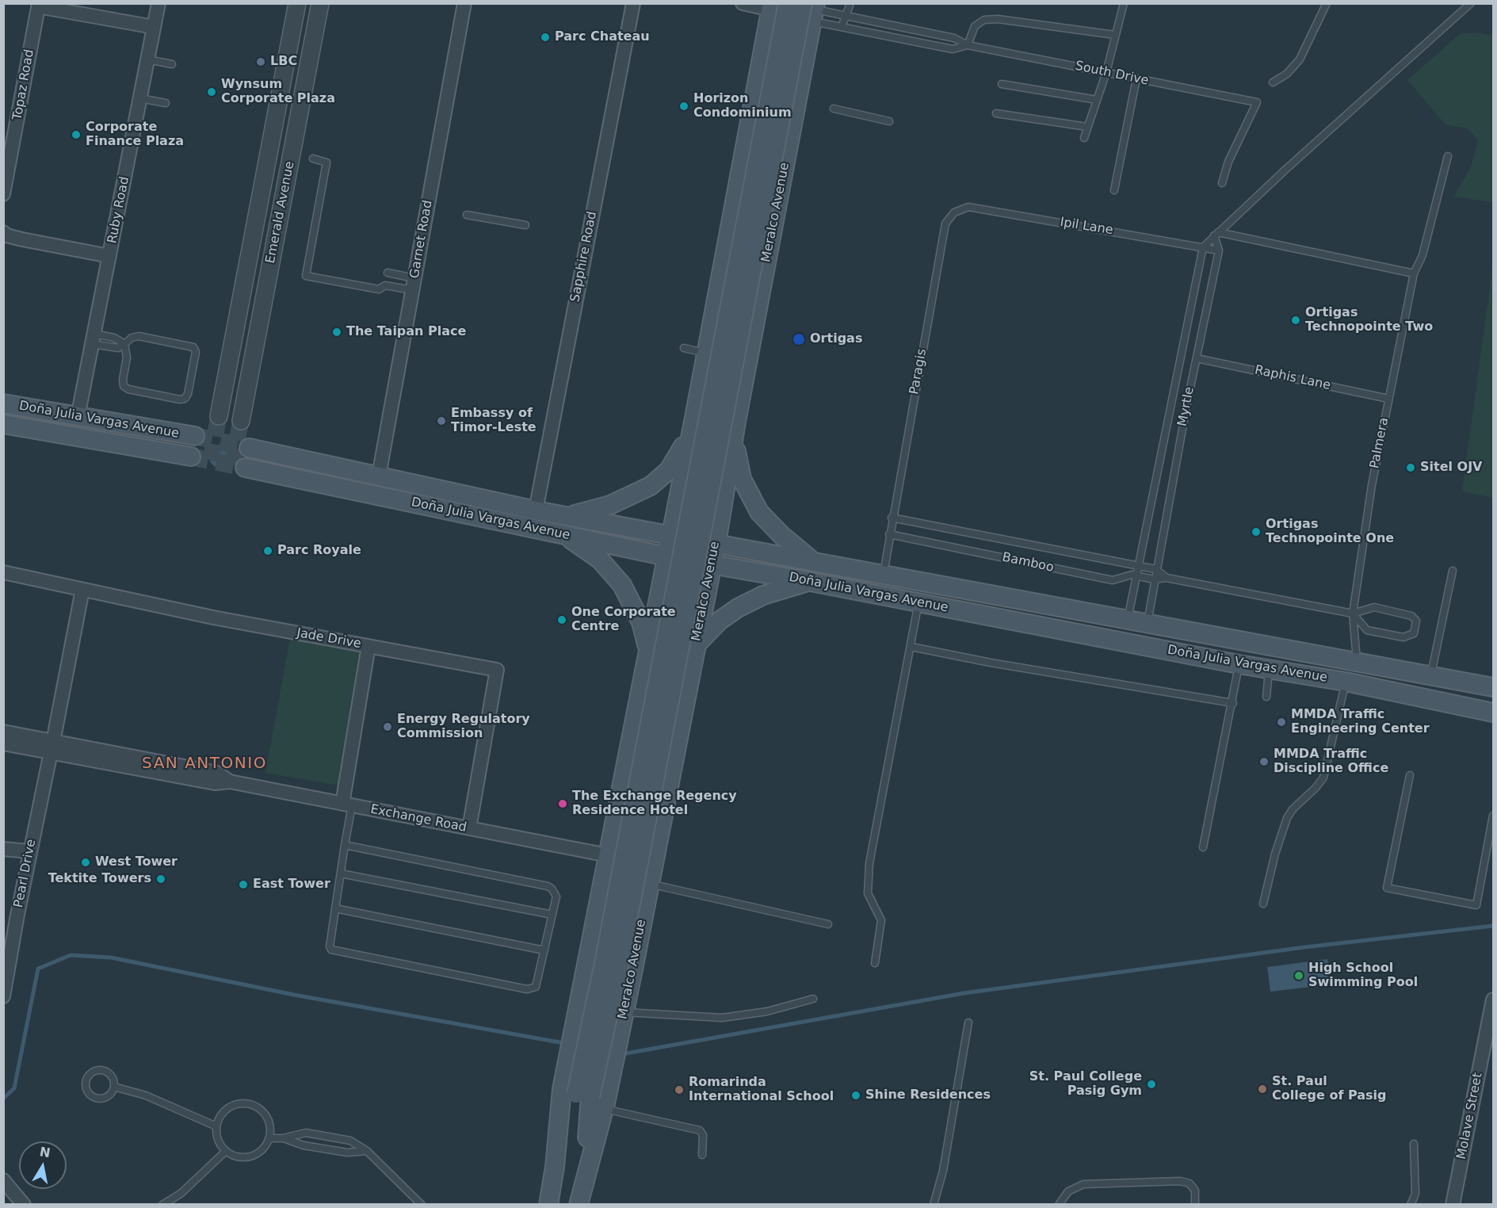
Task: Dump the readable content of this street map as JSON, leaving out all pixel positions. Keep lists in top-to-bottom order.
{
  "streets": {
    "main road": ["Meralco Avenue", "Doña Julia Vargas Avenue"],
    "street": [
      "Topaz Road",
      "Ruby Road",
      "Emerald Avenue",
      "Garnet Road",
      "Sapphire Road",
      "Jade Drive",
      "Exchange Road",
      "Pearl Drive",
      "Molave Street"
    ],
    "lane": [
      "South Drive",
      "Ipil Lane",
      "Paragis",
      "Raphis Lane",
      "Myrtle",
      "Palmera",
      "Bamboo"
    ]
  },
  "crossings": [
    ["South Drive", "Meralco Avenue"],
    ["Ruby Road", "Doña Julia Vargas Avenue"],
    ["Meralco Avenue", "Doña Julia Vargas Avenue"],
    ["Meralco Avenue", "Exchange Road"],
    ["Ipil Lane", "Paragis"],
    ["Ipil Lane", "Myrtle"],
    ["Garnet Road", "Doña Julia Vargas Avenue"],
    ["Sapphire Road", "Doña Julia Vargas Avenue"],
    ["Paragis", "Doña Julia Vargas Avenue"],
    ["Paragis", "Bamboo"],
    ["Raphis Lane", "Myrtle"],
    ["Raphis Lane", "Palmera"],
    ["Myrtle", "Doña Julia Vargas Avenue"],
    ["Myrtle", "Bamboo"],
    ["Doña Julia Vargas Avenue", "Palmera"],
    ["Palmera", "Bamboo"],
    ["Jade Drive", "Exchange Road"],
    ["Jade Drive", "Pearl Drive"],
    ["Exchange Road", "Pearl Drive"]
  ],
  "districts": ["SAN ANTONIO"],
  "places": [
    "Parc Chateau",
    "LBC",
    "Wynsum Corporate Plaza",
    "Horizon Condominium",
    "Corporate Finance Plaza",
    "Ortigas Technopointe Two",
    "The Taipan Place",
    "Ortigas",
    "Embassy of Timor-Leste",
    "Sitel OJV",
    "Ortigas Technopointe One",
    "Parc Royale",
    "One Corporate Centre",
    "MMDA Traffic Engineering Center",
    "Energy Regulatory Commission",
    "MMDA Traffic Discipline Office",
    "The Exchange Regency Residence Hotel",
    "West Tower",
    "Tektite Towers",
    "East Tower",
    "High School Swimming Pool",
    "St. Paul College Pasig Gym",
    "St. Paul College of Pasig",
    "Romarinda International School",
    "Shine Residences"
  ],
  "north": "top"
}
